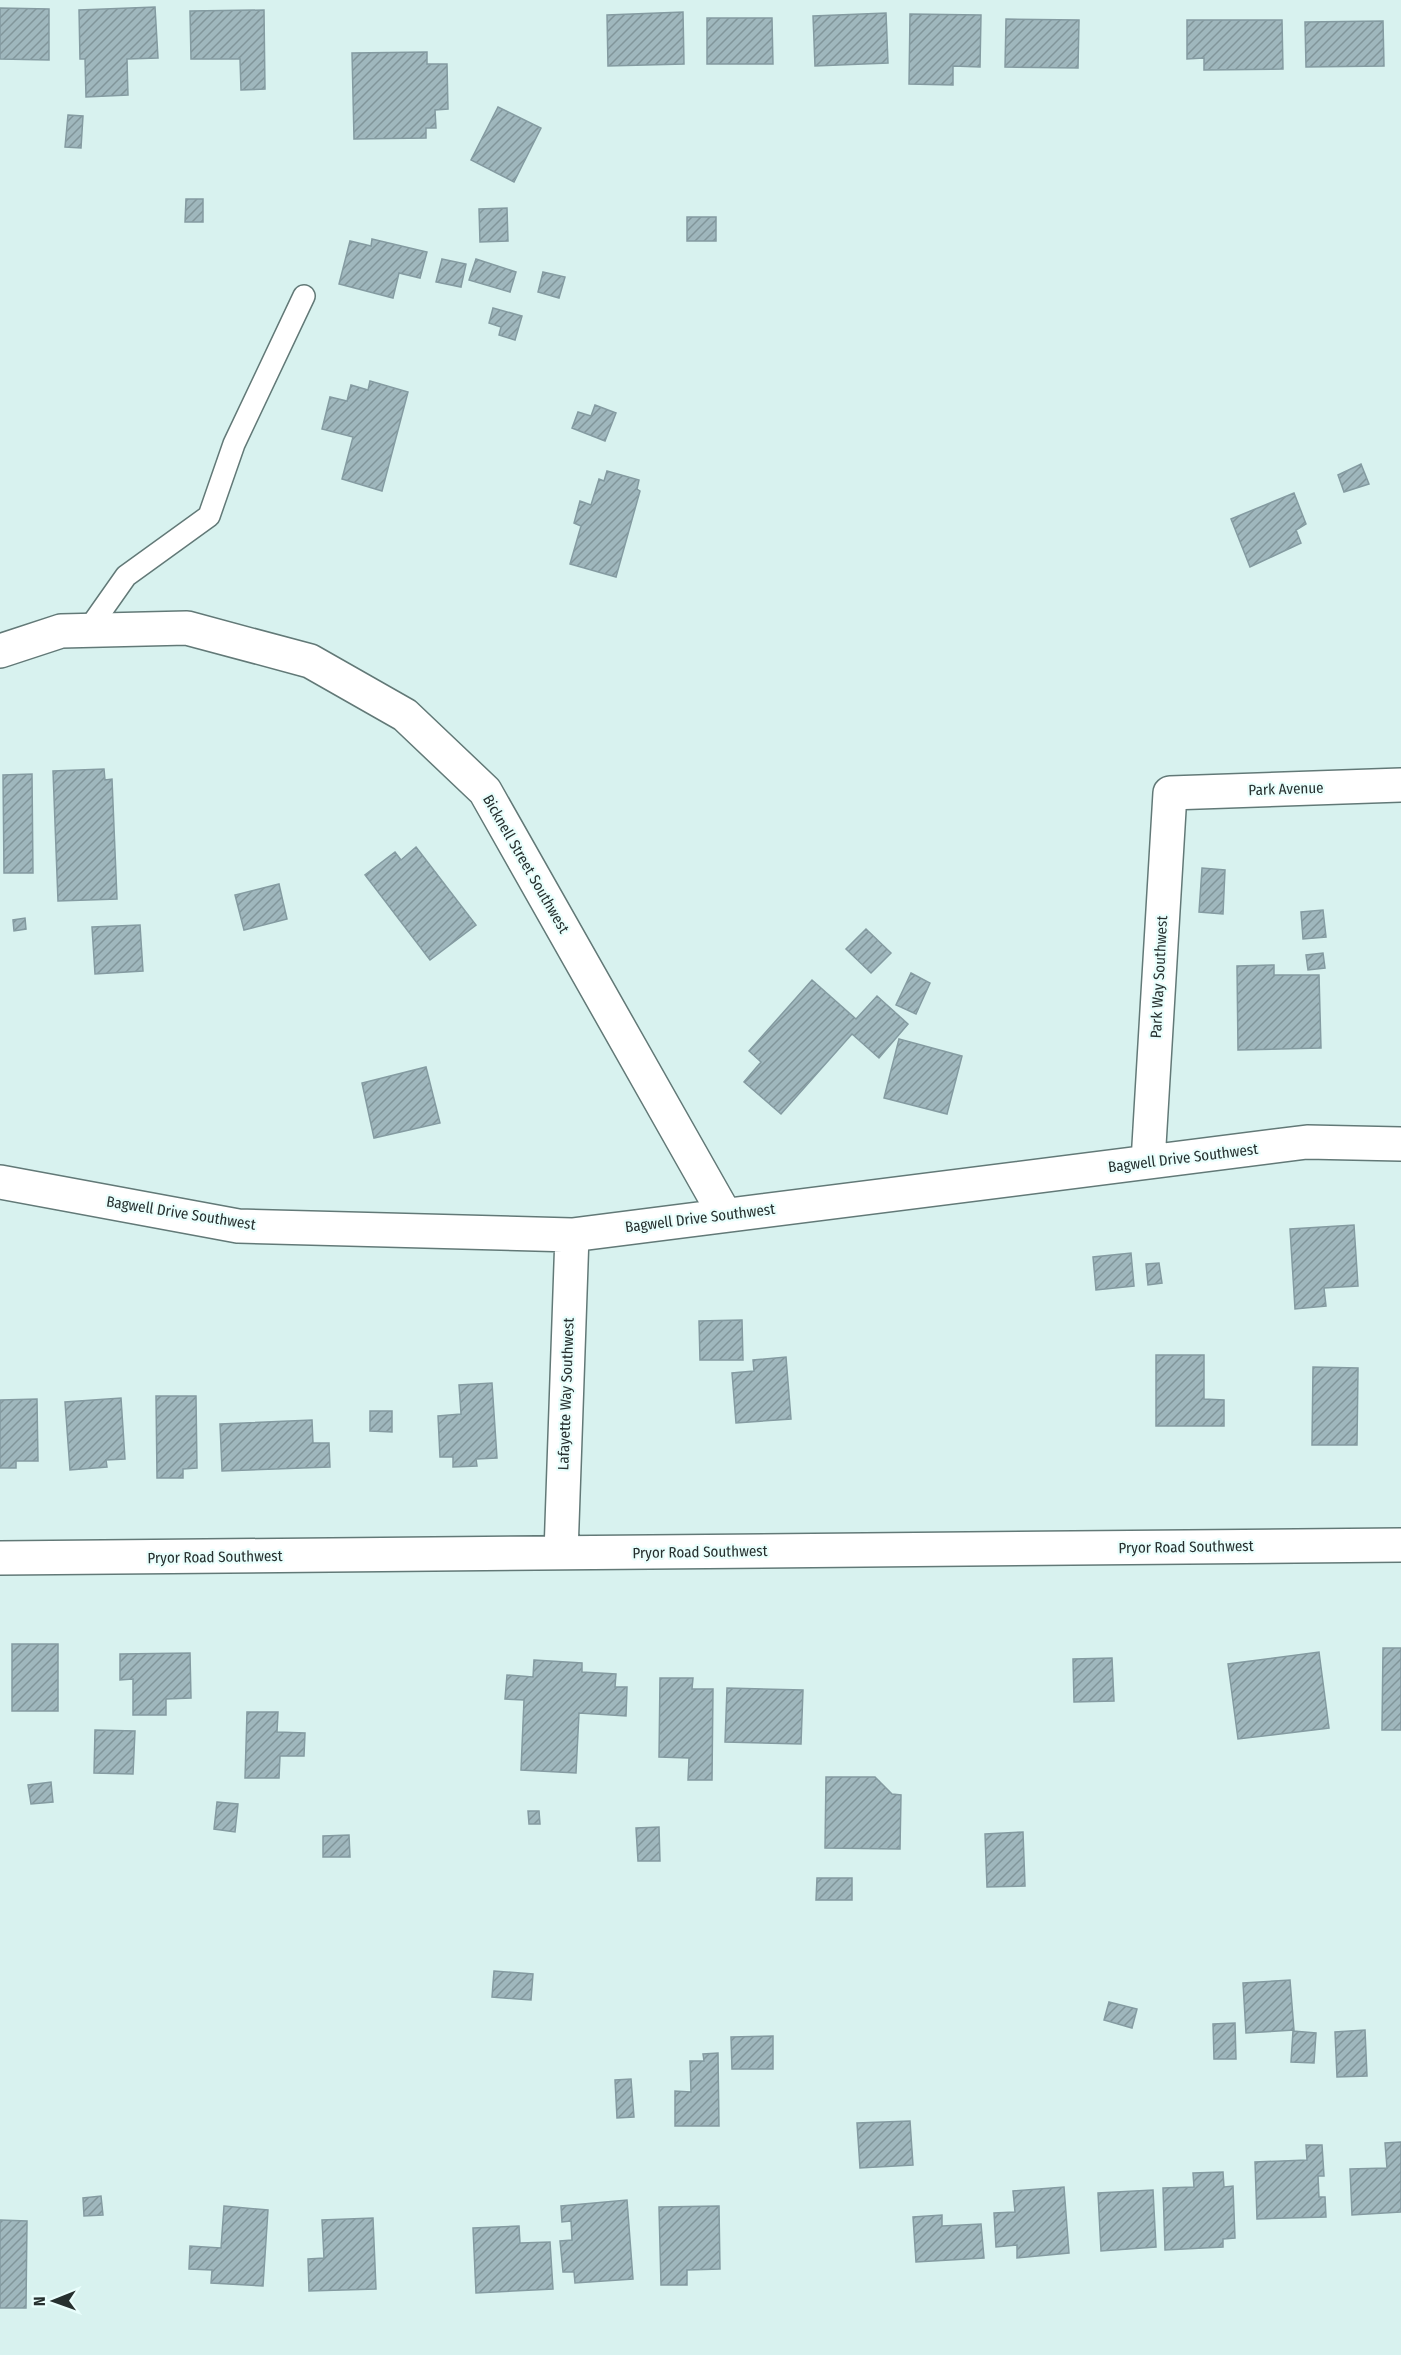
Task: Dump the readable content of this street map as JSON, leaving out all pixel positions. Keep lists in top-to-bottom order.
{
  "streets": {
    "street": [
      "Park Avenue",
      "Bicknell Street Southwest",
      "Park Way Southwest",
      "Bagwell Drive Southwest",
      "Lafayette Way Southwest",
      "Pryor Road Southwest"
    ]
  },
  "crossings": [
    ["Park Avenue", "Park Way Southwest"],
    ["Bicknell Street Southwest", "Bagwell Drive Southwest"],
    ["Park Way Southwest", "Bagwell Drive Southwest"],
    ["Bagwell Drive Southwest", "Lafayette Way Southwest"],
    ["Lafayette Way Southwest", "Pryor Road Southwest"]
  ],
  "north": "left"
}
